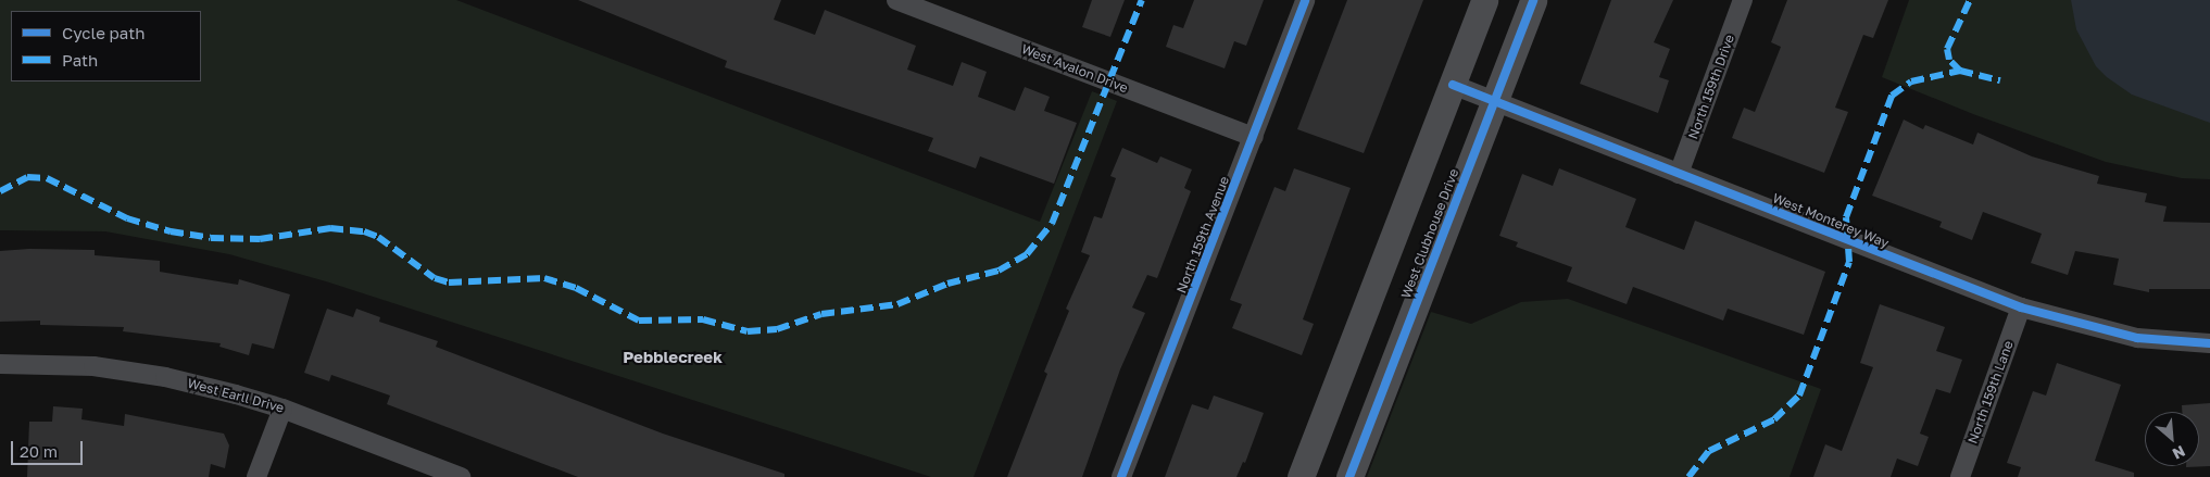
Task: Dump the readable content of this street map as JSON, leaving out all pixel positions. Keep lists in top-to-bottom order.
{
  "streets": {
    "street": [
      "West Avalon Drive",
      "North 159th Drive",
      "West Monterey Way",
      "West Clubhouse Drive",
      "North 159th Avenue",
      "North 159th Lane",
      "West Earll Drive"
    ]
  },
  "crossings": [
    ["West Avalon Drive", "North 159th Avenue"],
    ["North 159th Drive", "West Monterey Way"],
    ["West Monterey Way", "West Clubhouse Drive"],
    ["West Monterey Way", "North 159th Lane"]
  ],
  "districts": ["Pebblecreek"],
  "legend": ["Cycle path", "Path"],
  "scale_bar": "20 m",
  "north": "bottom right"
}
